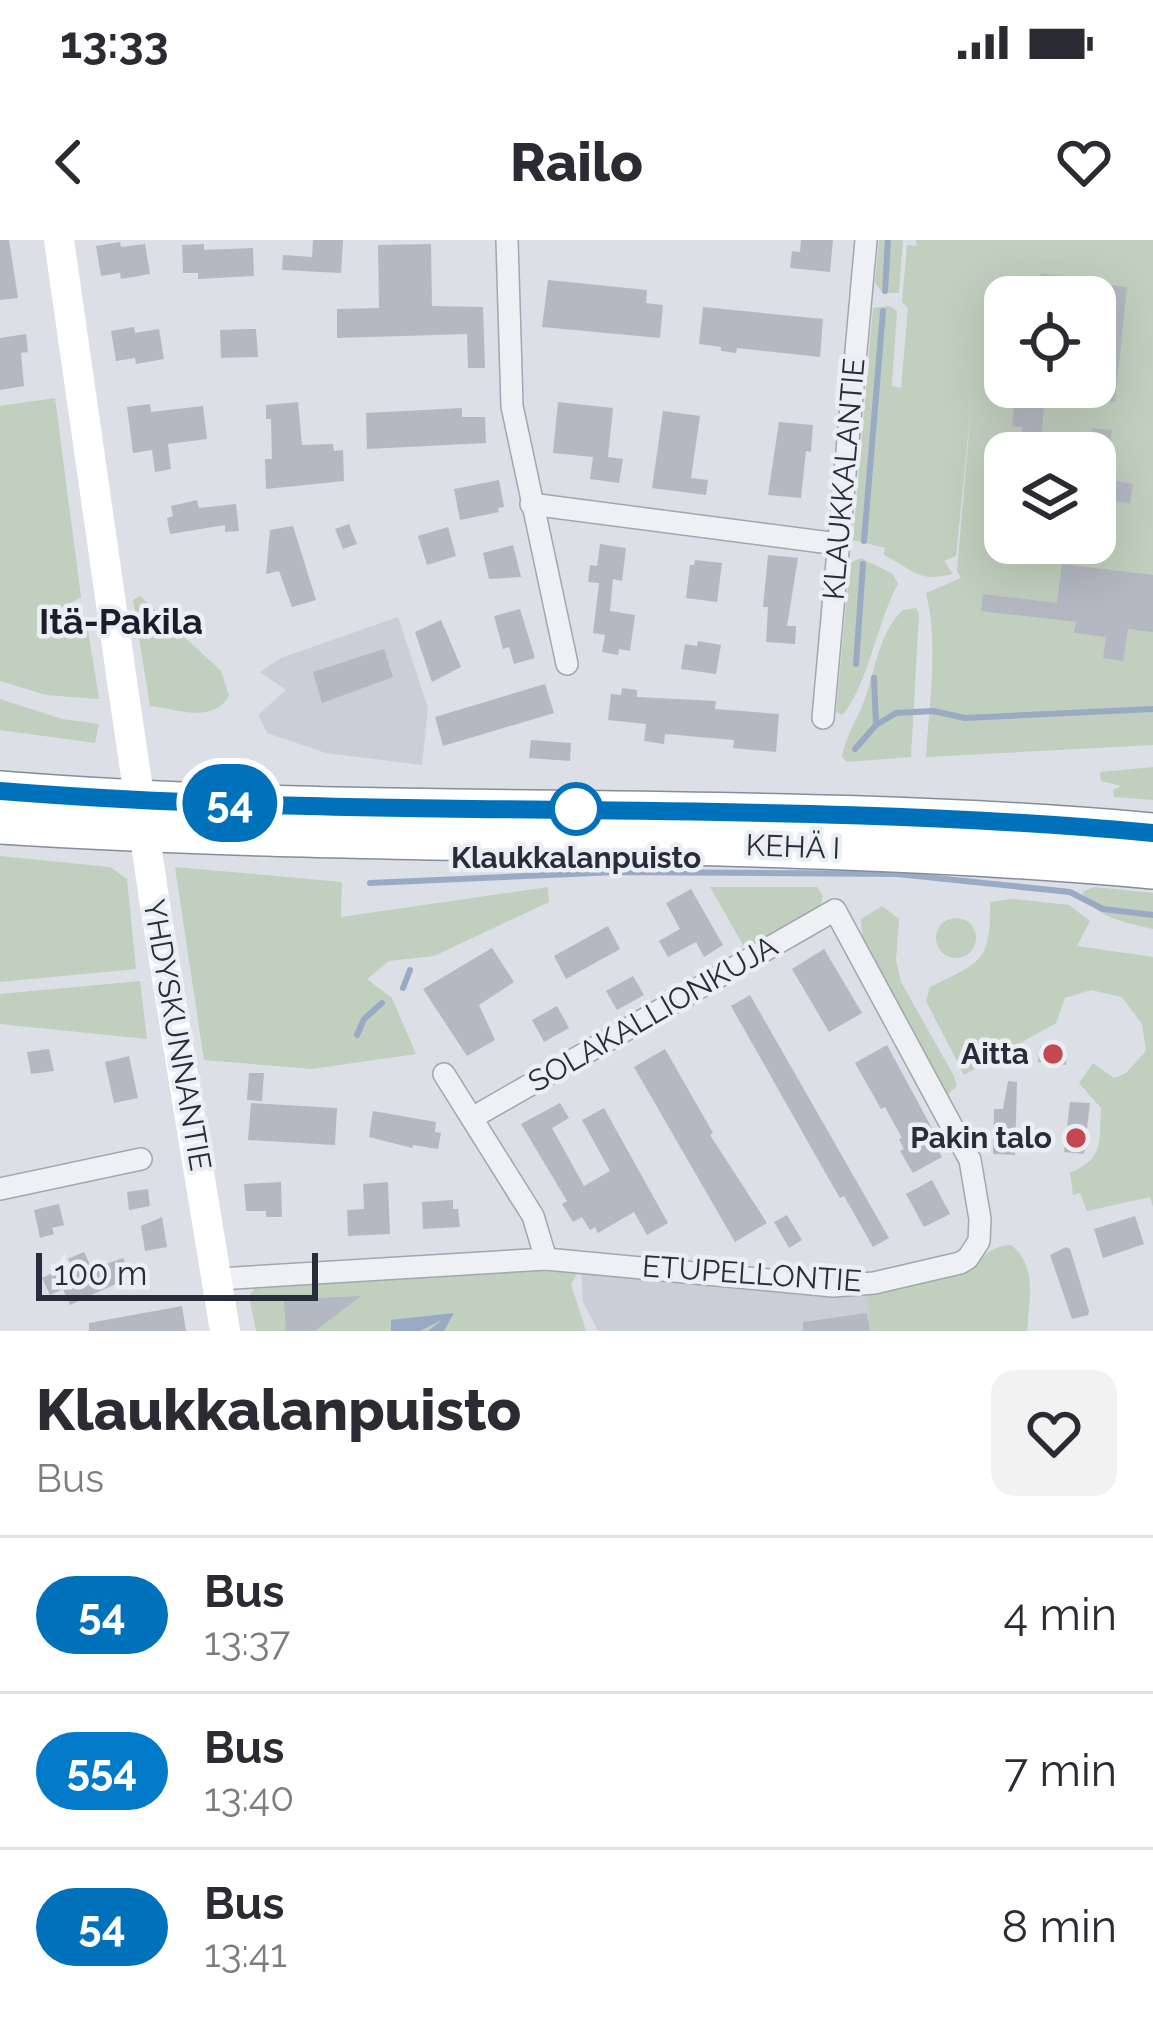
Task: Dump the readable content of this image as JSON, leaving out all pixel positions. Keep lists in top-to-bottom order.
{
  "streets": {
    "highway": ["KEHÄ I"],
    "main road": ["YHDYSKUNNANTIE"],
    "street": ["KLAUKKALANTIE", "SOLAKALLIONKUJA", "ETUPELLONTIE"]
  },
  "crossings": [
    ["SOLAKALLIONKUJA", "ETUPELLONTIE"],
    ["YHDYSKUNNANTIE", "ETUPELLONTIE"]
  ],
  "districts": ["Itä-Pakila"],
  "places": ["Klaukkalanpuisto", "Aitta", "Pakin talo"],
  "lines": ["bus line 54"],
  "scale_bar": "100 m",
  "page": {
    "status": "13:33",
    "header": "Railo",
    "on_map": "54",
    "scale": "100 m",
    "heading": ["Klaukkalanpuisto", "Bus"],
    "list": [
      {
        "mark": "54",
        "name": "Bus",
        "note": "13:37",
        "value": "4 min"
      },
      {
        "mark": "554",
        "name": "Bus",
        "note": "13:40",
        "value": "7 min"
      },
      {
        "mark": "54",
        "name": "Bus",
        "note": "13:41",
        "value": "8 min"
      }
    ]
  }
}
